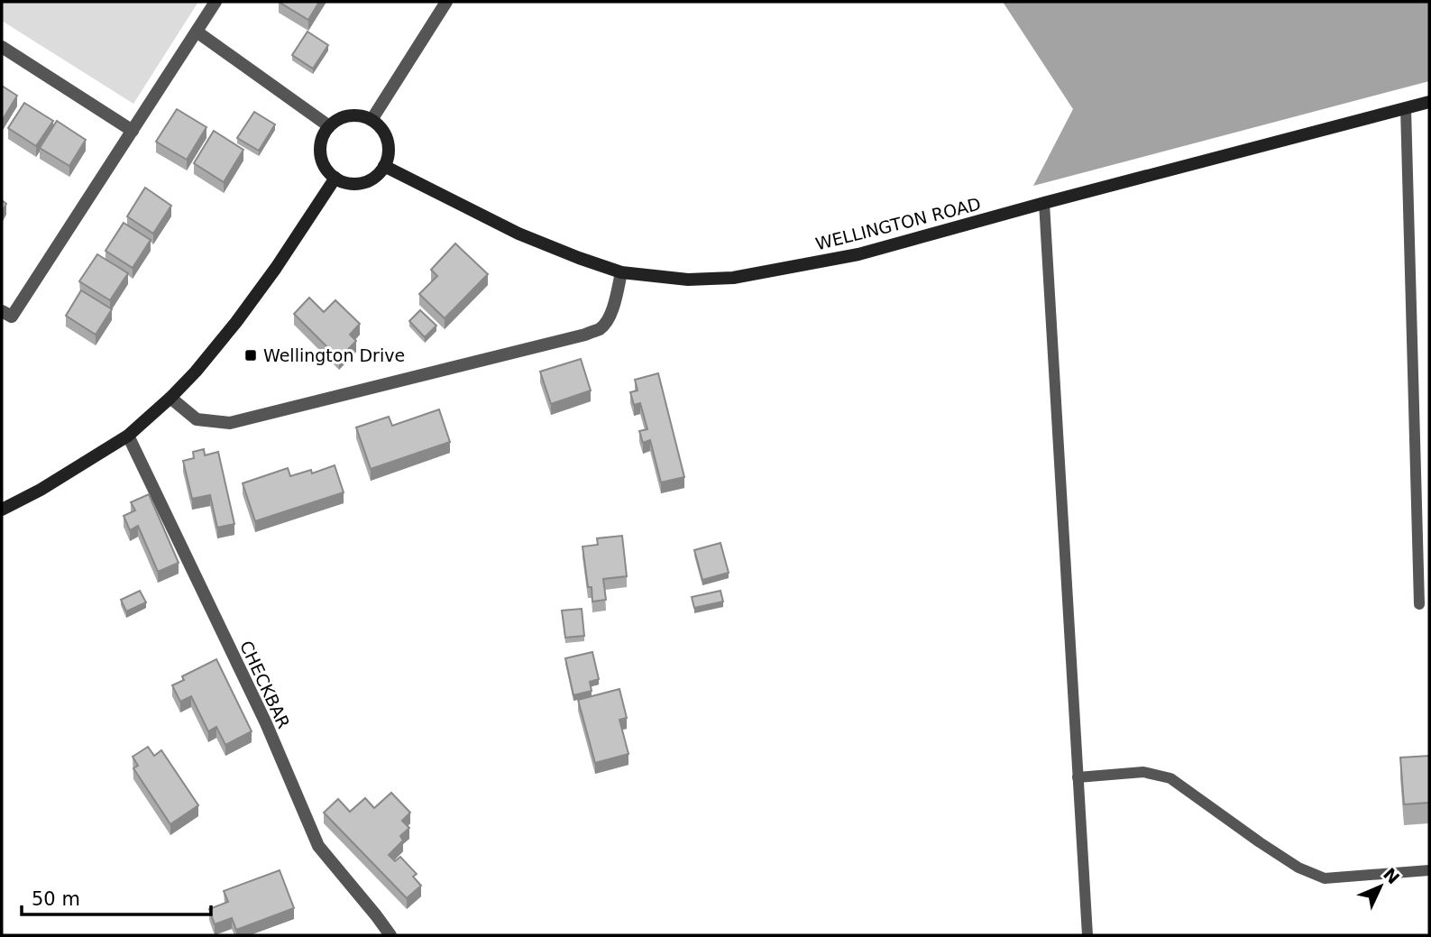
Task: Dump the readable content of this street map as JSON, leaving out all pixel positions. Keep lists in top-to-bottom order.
{
  "streets": {
    "street": ["WELLINGTON ROAD", "CHECKBAR"]
  },
  "places": {
    "transit": ["Wellington Drive"]
  },
  "scale_bar": "50 m",
  "north": "top right"
}
